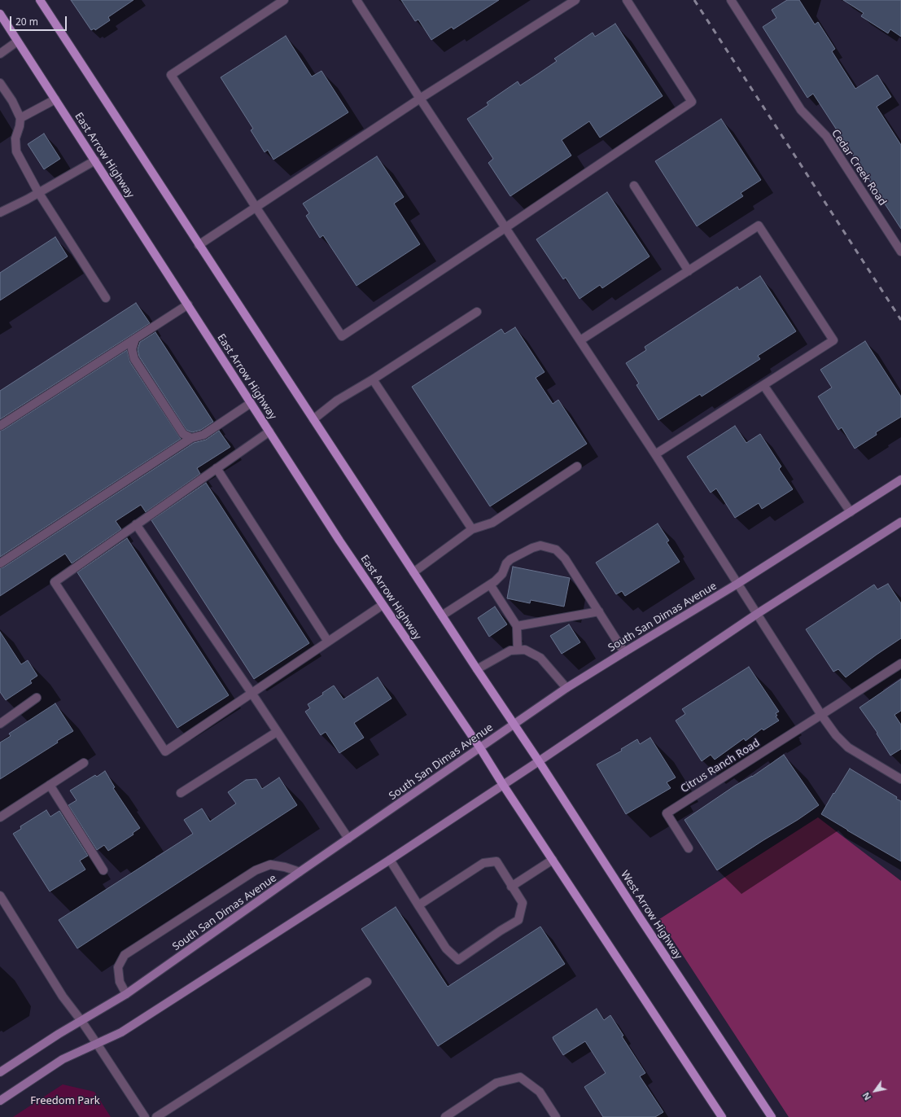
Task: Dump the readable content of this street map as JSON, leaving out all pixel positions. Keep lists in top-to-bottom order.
{
  "streets": {
    "main road": ["East Arrow Highway", "West Arrow Highway"],
    "street": ["Cedar Creek Road", "South San Dimas Avenue", "Citrus Ranch Road"]
  },
  "crossings": [
    ["East Arrow Highway", "South San Dimas Avenue"],
    ["South San Dimas Avenue", "West Arrow Highway"]
  ],
  "parks": ["Freedom Park"],
  "scale_bar": "20 m",
  "north": "bottom left"
}
